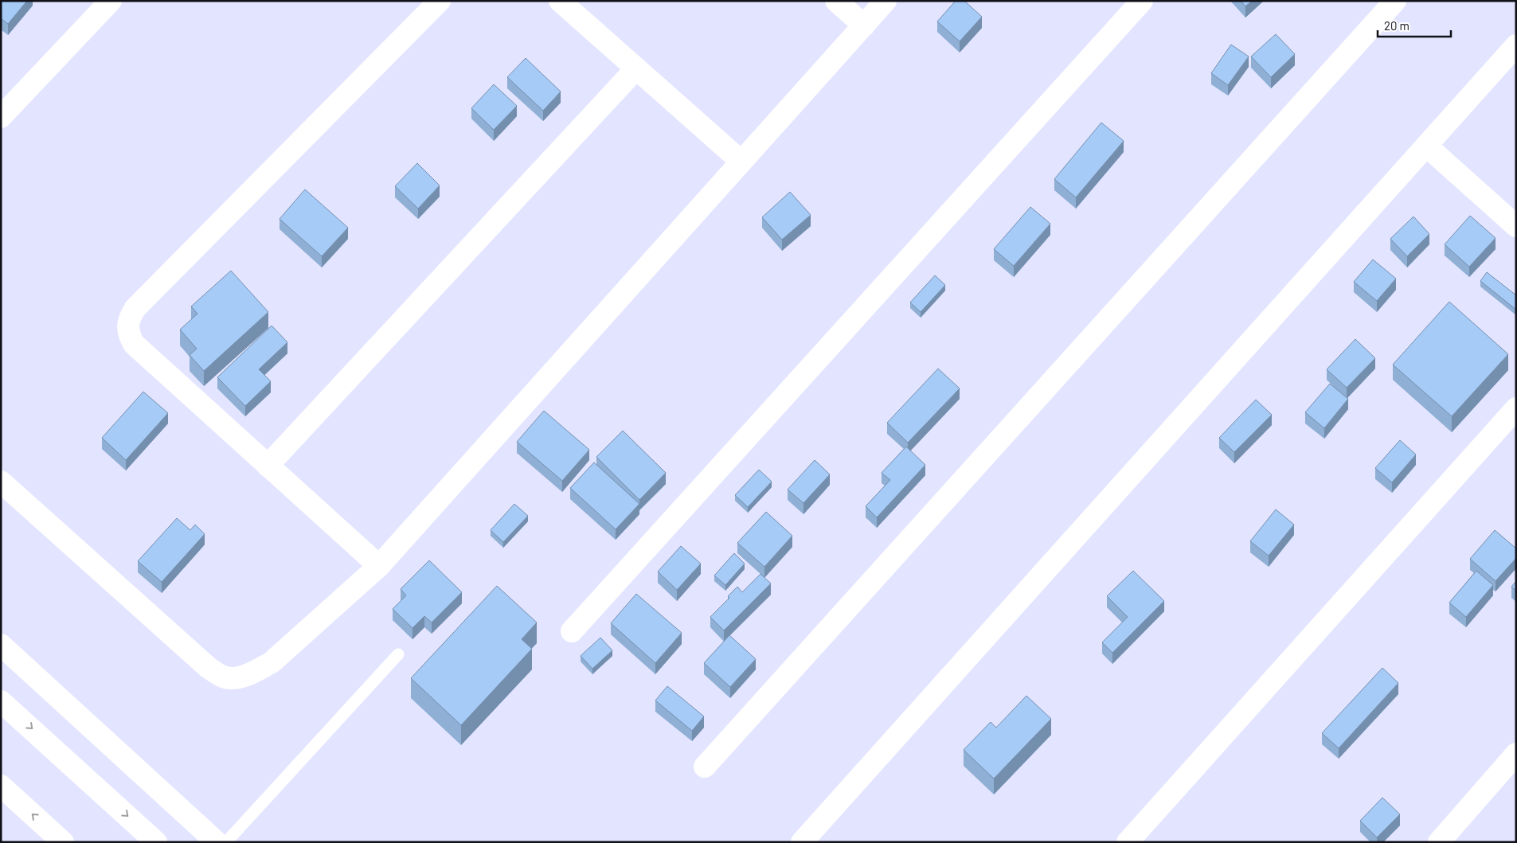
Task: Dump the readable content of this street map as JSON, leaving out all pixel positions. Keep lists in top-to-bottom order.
{
  "scale_bar": "20 m"
}
